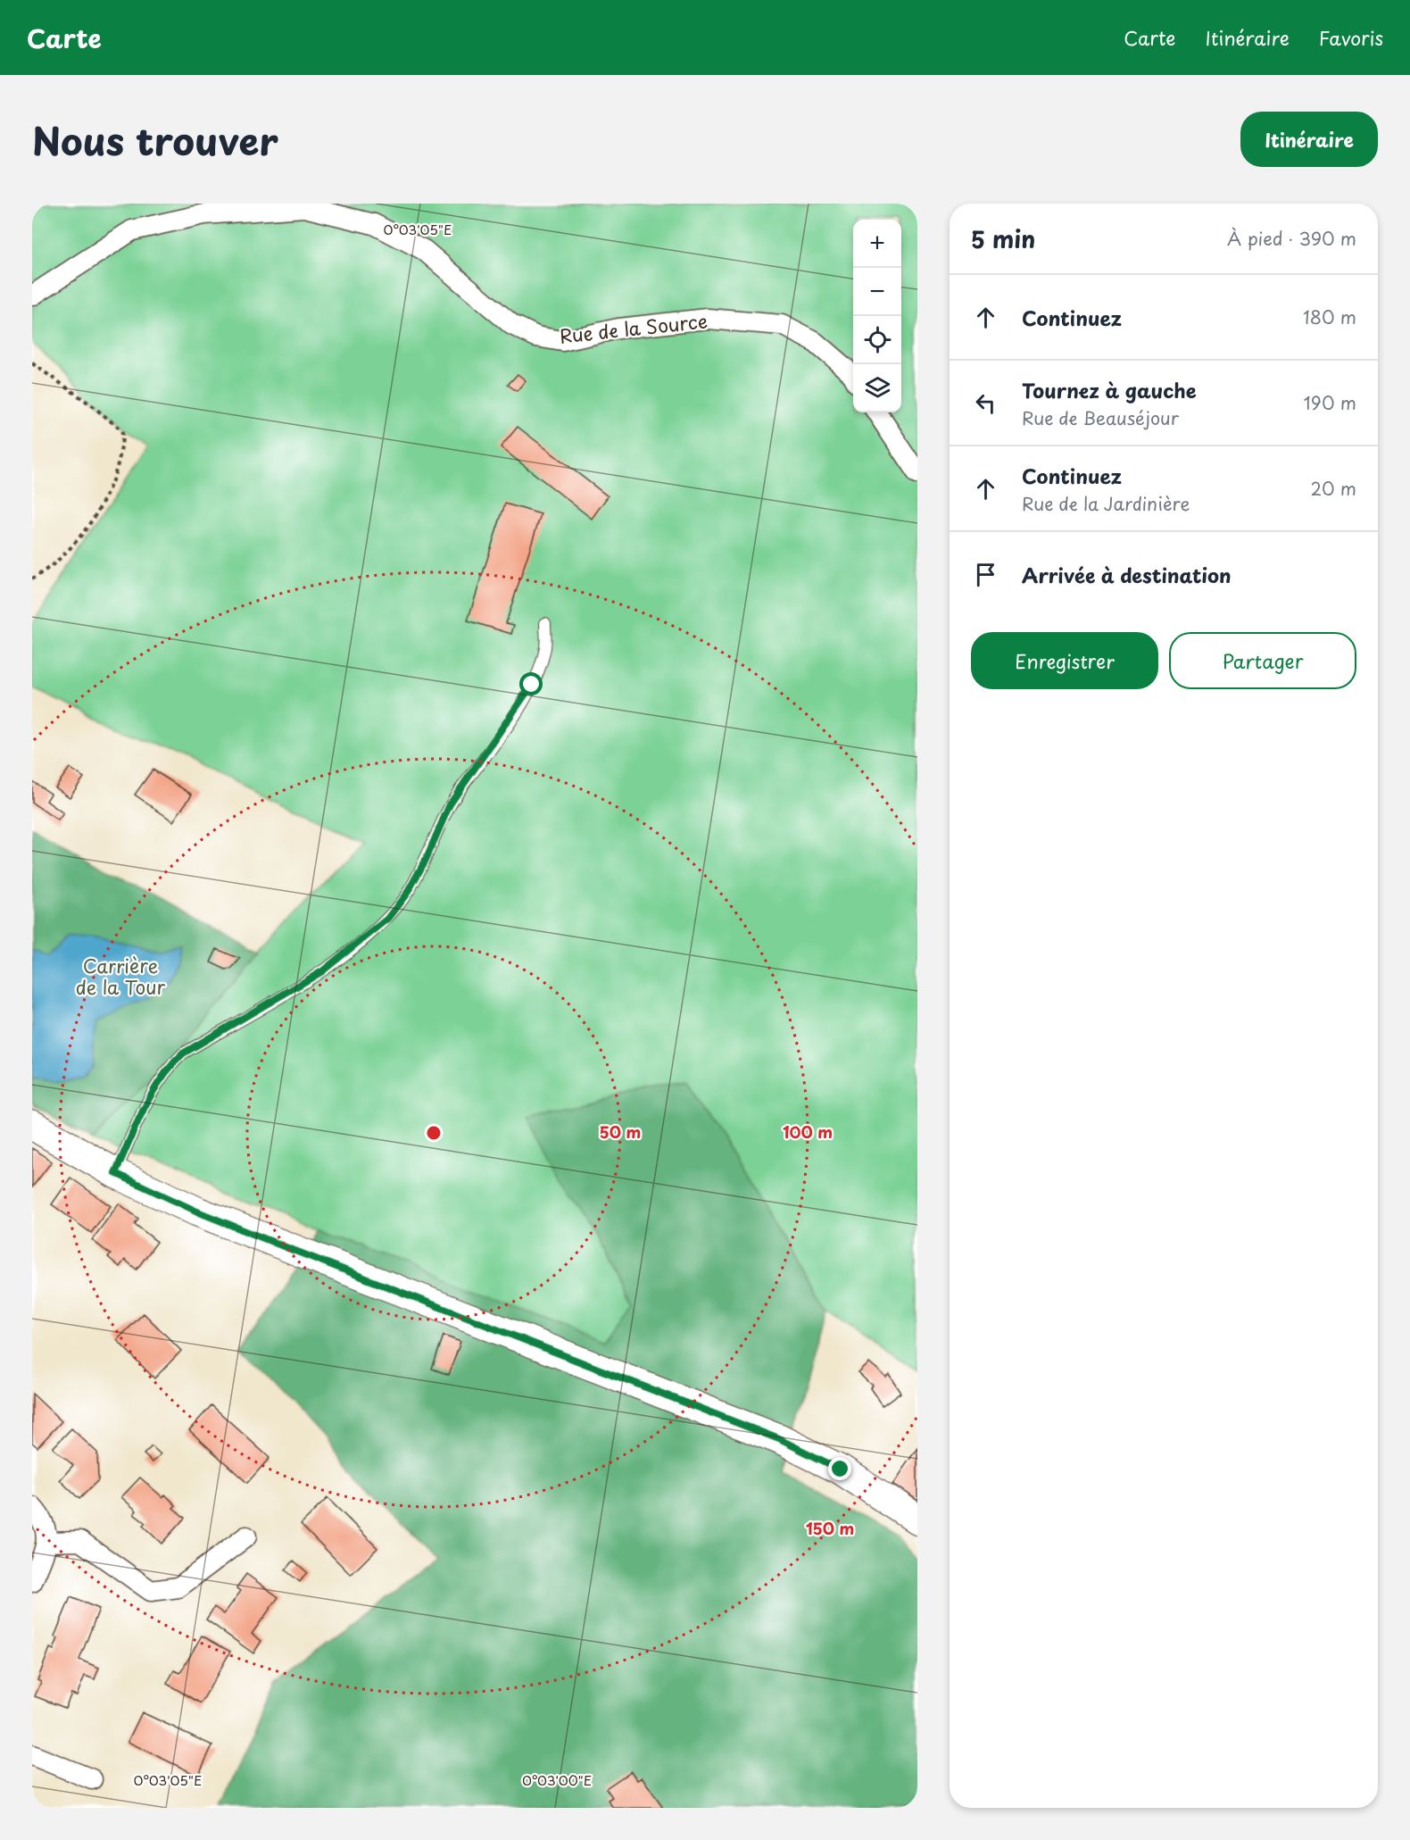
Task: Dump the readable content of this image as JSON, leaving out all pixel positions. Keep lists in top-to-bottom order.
{
  "streets": {
    "street": ["Rue de la Source"]
  },
  "parks": ["Carrière de la Tour"],
  "page": {
    "header": "Carte",
    "nav": ["Carte", "Itinéraire", "Favoris"],
    "title": "Nous trouver",
    "buttons": [
      "Itinéraire",
      ["Enregistrer", "Partager"]
    ],
    "heading": ["5 min", "À pied · 390 m"],
    "map_buttons": ["+", "−"],
    "list": [
      ["Continuez", "180 m"],
      ["Tournez à gauche", "Rue de Beauséjour", "190 m"],
      ["Continuez", "Rue de la Jardinière", "20 m"],
      "Arrivée à destination"
    ]
  },
  "coordinates": ["0°03'05\"E", "0°03'00\"E"],
  "rings": ["50 m", "100 m", "150 m"]
}
